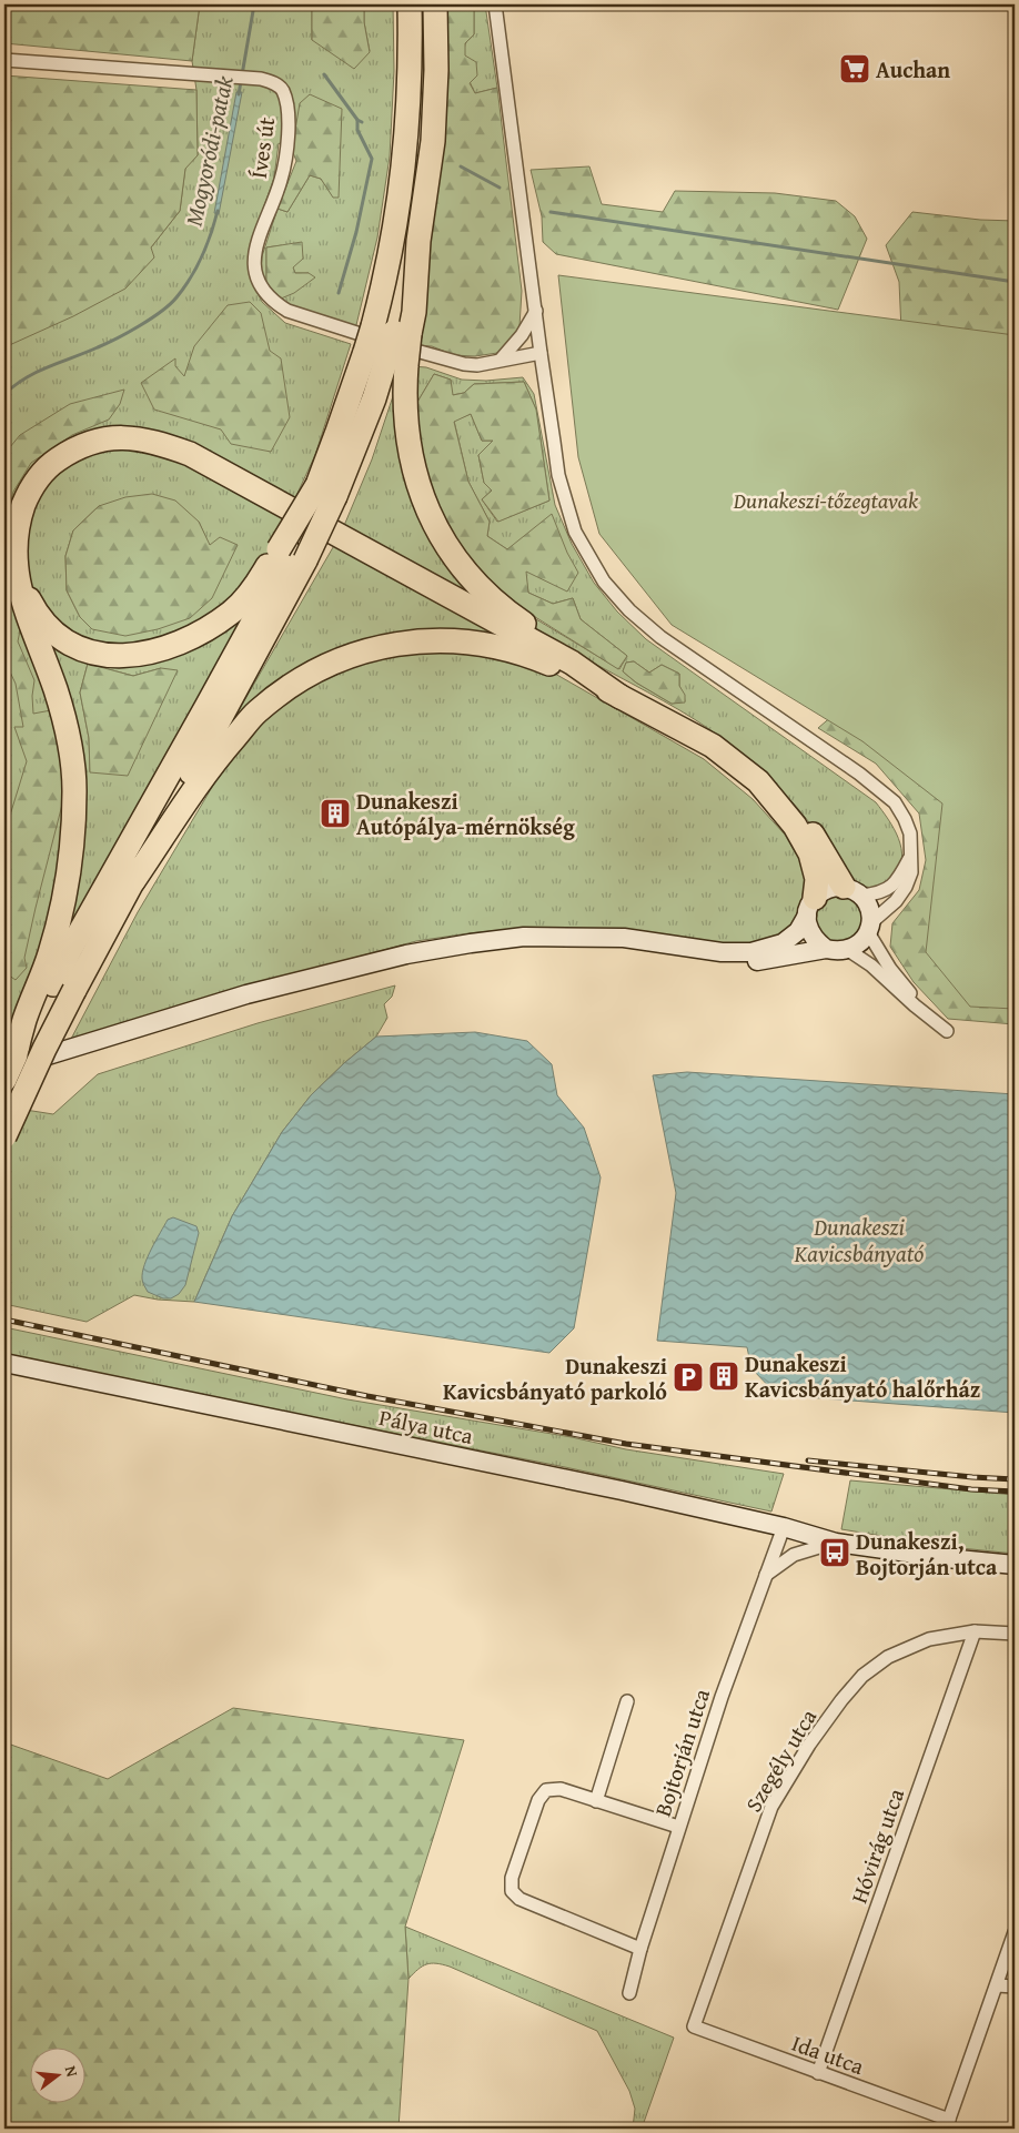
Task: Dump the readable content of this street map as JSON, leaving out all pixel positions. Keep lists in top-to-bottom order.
{
  "streets": {
    "main road": ["Pálya utca"],
    "street": [
      "Íves út",
      "Bojtorján utca",
      "Szegély utca",
      "Hóvirág utca",
      "Ida utca"
    ]
  },
  "crossings": [
    ["Pálya utca", "Bojtorján utca"],
    ["Szegély utca", "Hóvirág utca"],
    ["Szegély utca", "Ida utca"],
    ["Hóvirág utca", "Ida utca"]
  ],
  "water": ["Mogyoródi-patak", "Dunakeszi Kavicsbányató"],
  "parks": ["Dunakeszi-tőzegtavak"],
  "places": {
    "supermarket": ["Auchan"],
    "building": ["Dunakeszi Autópálya-mérnökség", "Dunakeszi Kavicsbányató halőrház"],
    "parking": ["Dunakeszi Kavicsbányató parkoló"],
    "bus stop": ["Dunakeszi, Bojtorján utca"]
  },
  "north": "right"
}
